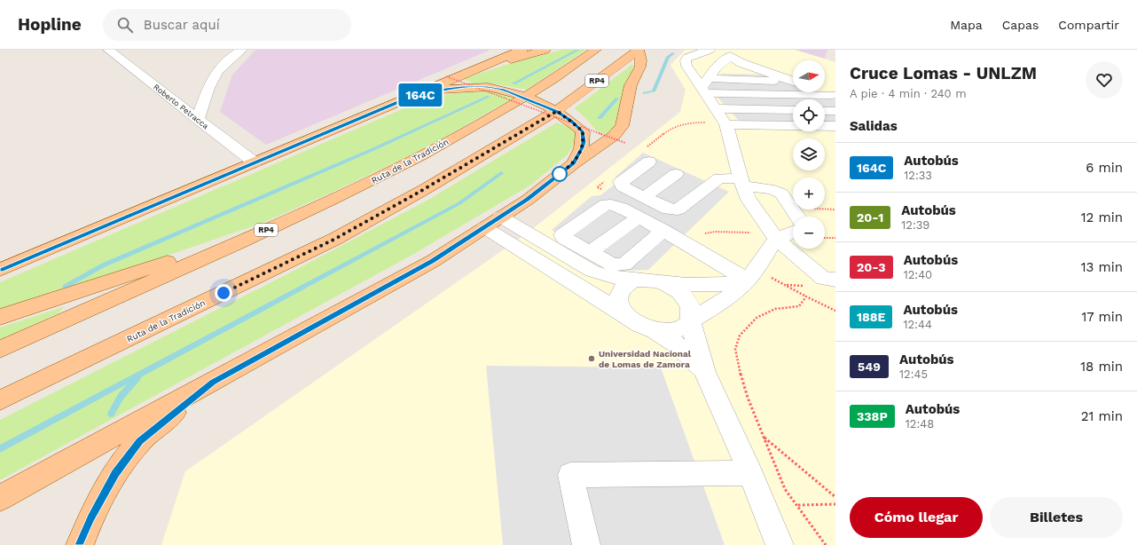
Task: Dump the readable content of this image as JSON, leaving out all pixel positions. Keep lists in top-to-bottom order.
{
  "streets": {
    "main road": ["RP4", "Ruta de la Tradición"],
    "street": ["Roberto Petracca"]
  },
  "places": ["Universidad Nacional de Lomas de Zamora"],
  "lines": ["bus line 164C"],
  "north": "right",
  "page": {
    "header": "Hopline",
    "search": "Buscar aquí",
    "nav": ["Mapa", "Capas", "Compartir"],
    "on_map": "164C",
    "heading": [
      ["Cruce Lomas - UNLZM", "A pie · 4 min · 240 m"],
      "Salidas"
    ],
    "map_buttons": ["+", "−"],
    "list": [
      {
        "mark": "164C",
        "name": "Autobús",
        "note": "12:33",
        "value": "6 min"
      },
      {
        "mark": "20-1",
        "name": "Autobús",
        "note": "12:39",
        "value": "12 min"
      },
      {
        "mark": "20-3",
        "name": "Autobús",
        "note": "12:40",
        "value": "13 min"
      },
      {
        "mark": "188E",
        "name": "Autobús",
        "note": "12:44",
        "value": "17 min"
      },
      {
        "mark": "549",
        "name": "Autobús",
        "note": "12:45",
        "value": "18 min"
      },
      {
        "mark": "338P",
        "name": "Autobús",
        "note": "12:48",
        "value": "21 min"
      }
    ],
    "buttons": ["Cómo llegar", "Billetes"]
  }
}
